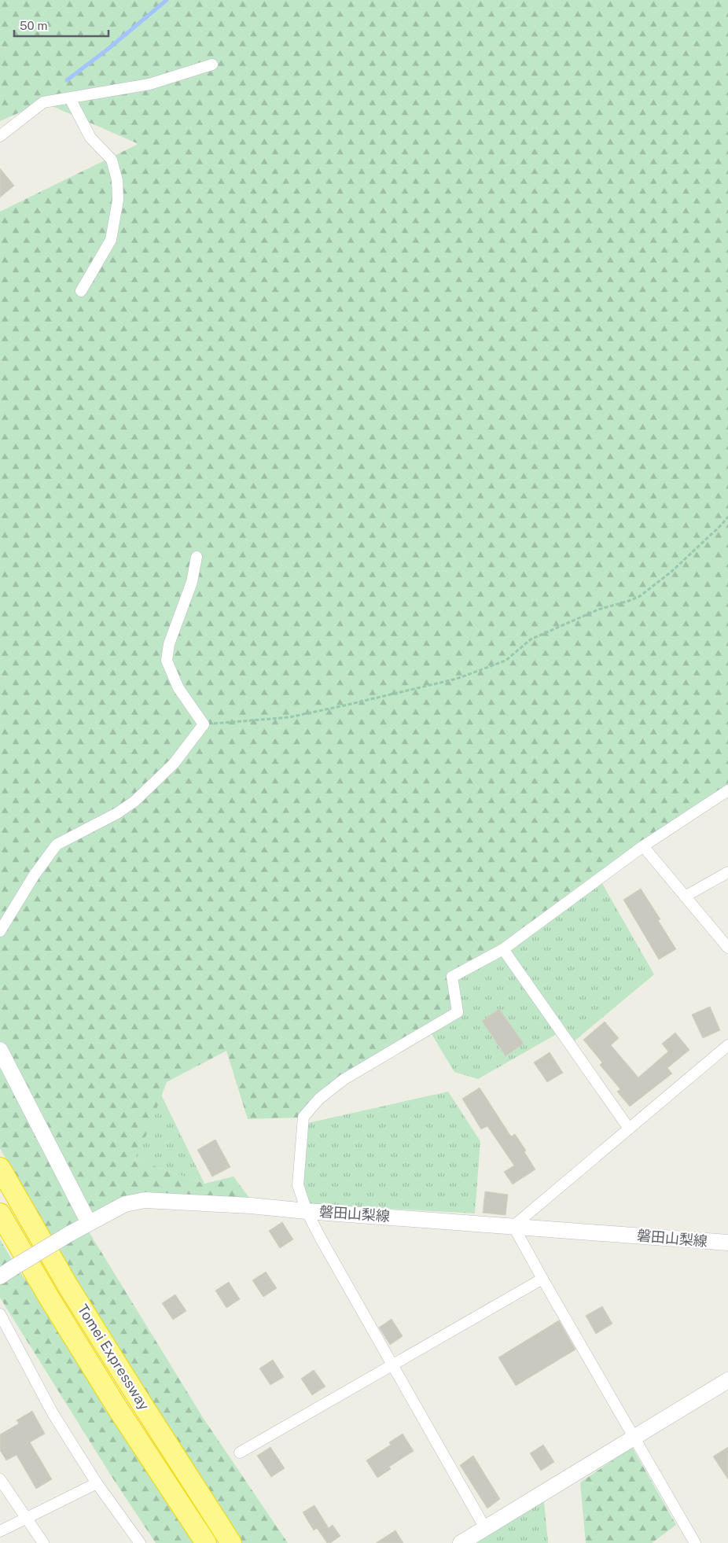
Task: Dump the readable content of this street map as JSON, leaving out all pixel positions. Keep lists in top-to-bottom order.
{
  "streets": {
    "highway": ["Tomei Expressway"],
    "main road": ["磐田山梨線"]
  },
  "scale_bar": "50 m"
}
